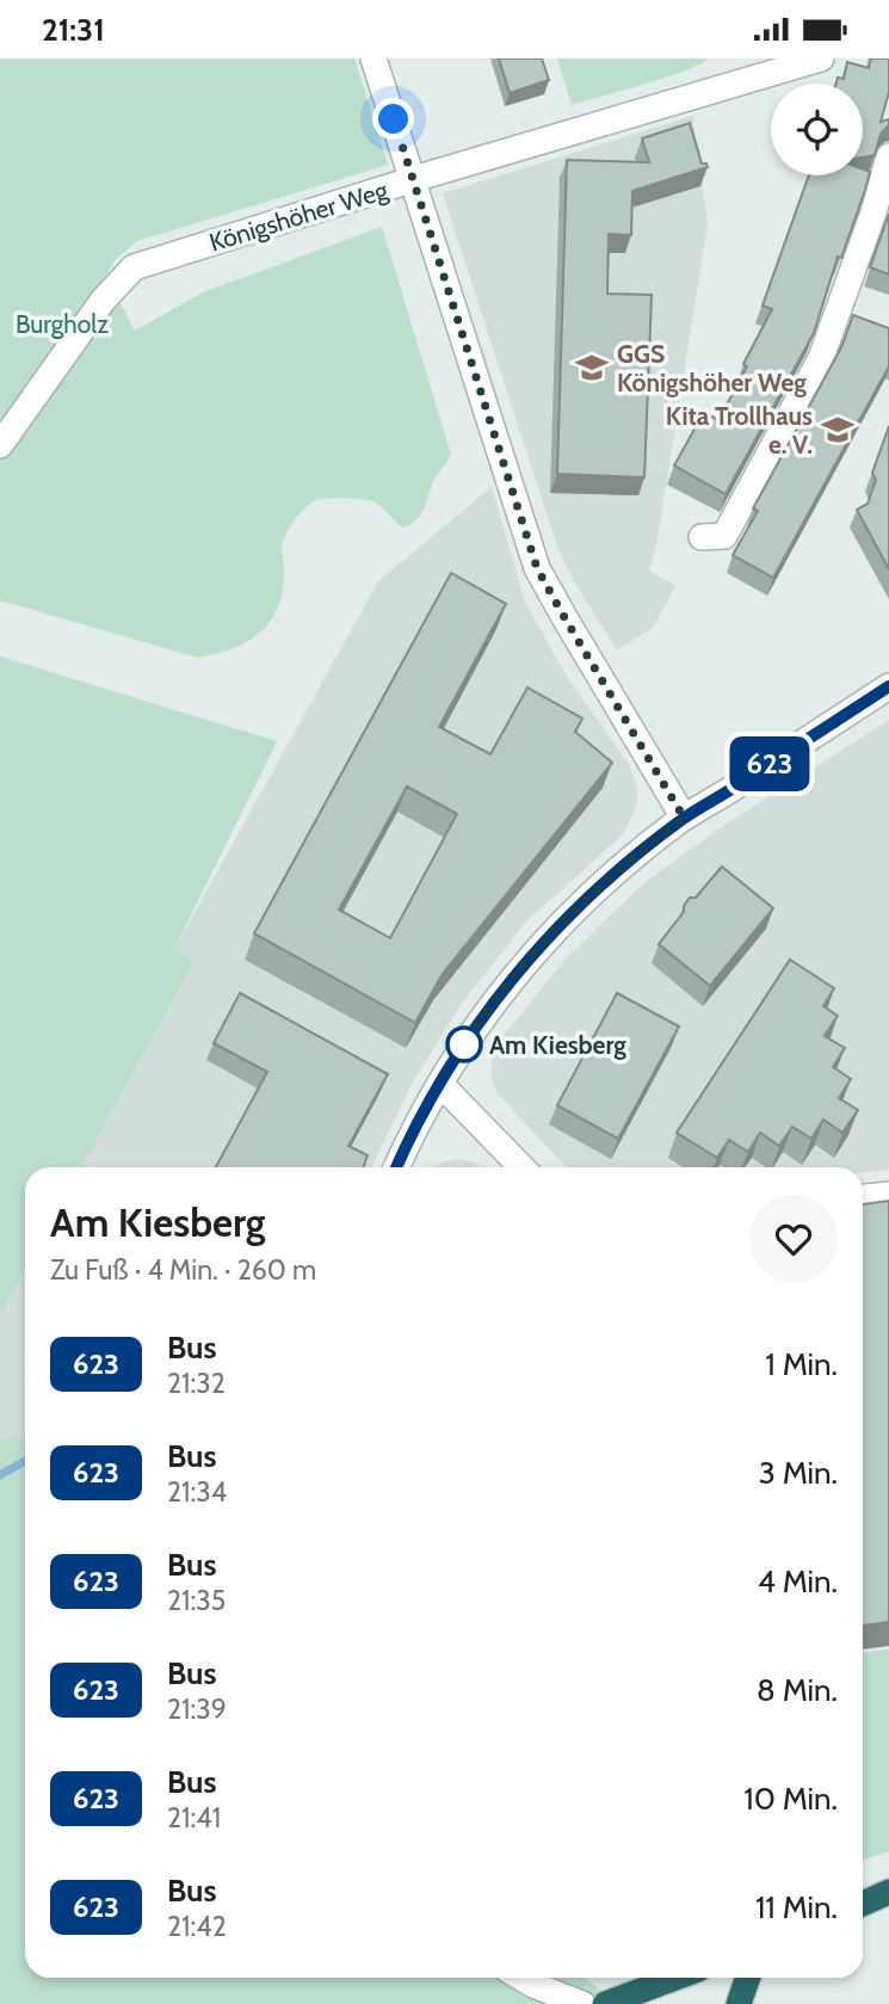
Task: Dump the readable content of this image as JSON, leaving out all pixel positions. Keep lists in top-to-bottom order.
{
  "streets": {
    "street": ["Königshöher Weg"]
  },
  "parks": ["Burgholz"],
  "places": {
    "school or university": ["GGS Königshöher Weg", "Kita Trollhaus e. V."],
    "other": ["Am Kiesberg"]
  },
  "lines": ["bus line 623"],
  "page": {
    "status": "21:31",
    "on_map": "623",
    "heading": ["Am Kiesberg", "Zu Fuß · 4 Min. · 260 m"],
    "list": [
      {
        "mark": "623",
        "name": "Bus",
        "note": "21:32",
        "value": "1 Min."
      },
      {
        "mark": "623",
        "name": "Bus",
        "note": "21:34",
        "value": "3 Min."
      },
      {
        "mark": "623",
        "name": "Bus",
        "note": "21:35",
        "value": "4 Min."
      },
      {
        "mark": "623",
        "name": "Bus",
        "note": "21:39",
        "value": "8 Min."
      },
      {
        "mark": "623",
        "name": "Bus",
        "note": "21:41",
        "value": "10 Min."
      },
      {
        "mark": "623",
        "name": "Bus",
        "note": "21:42",
        "value": "11 Min."
      }
    ]
  }
}
